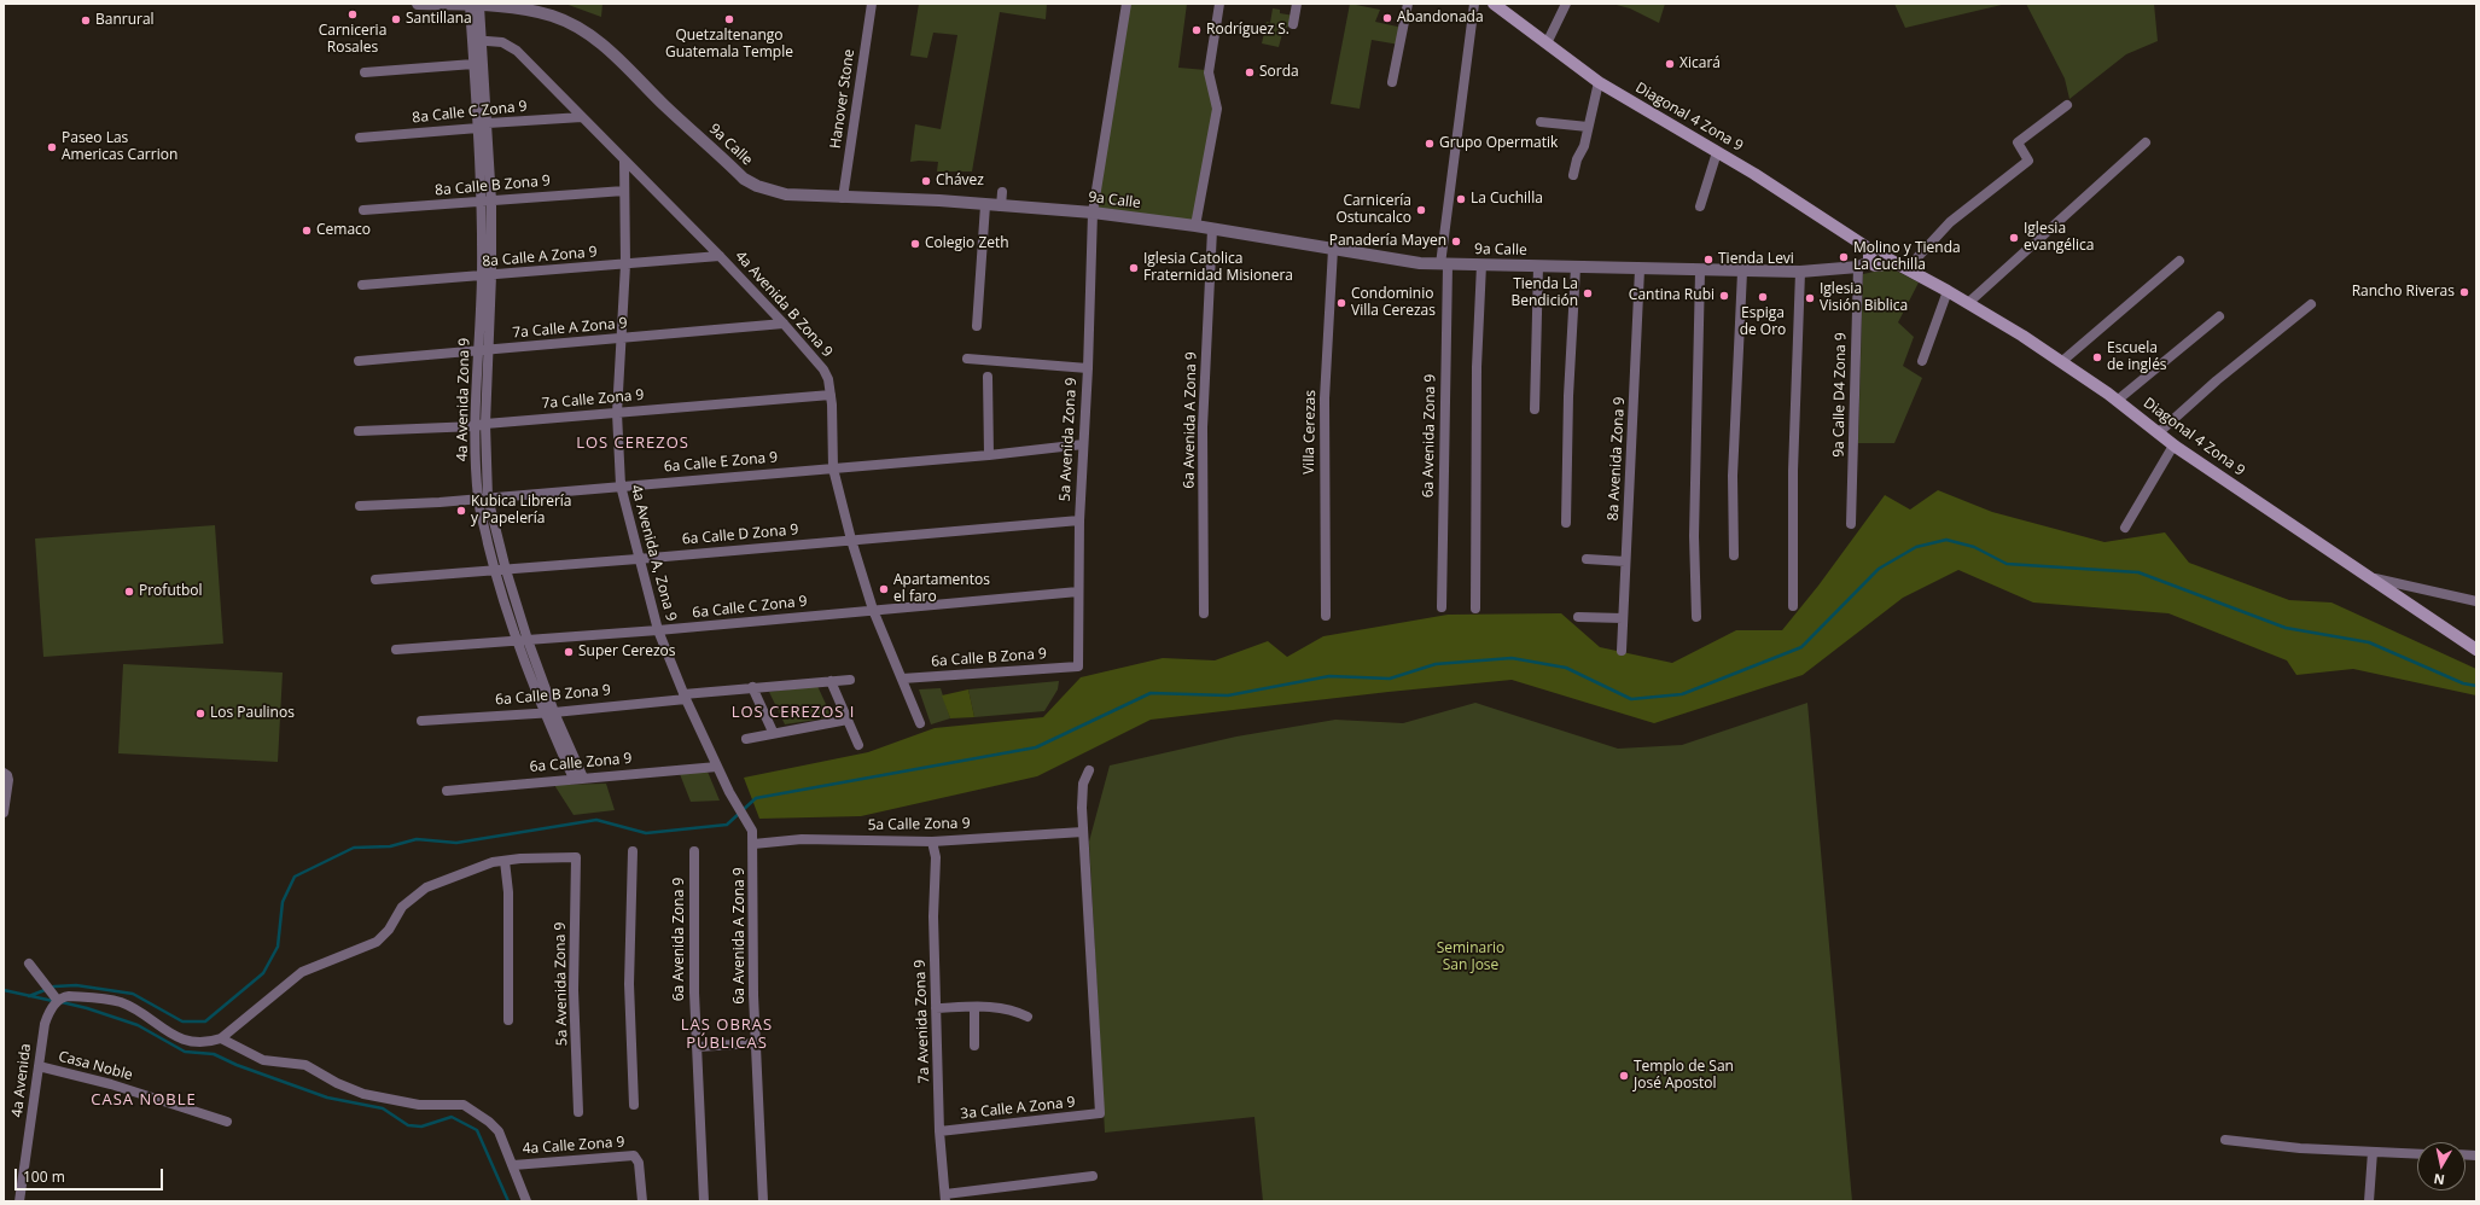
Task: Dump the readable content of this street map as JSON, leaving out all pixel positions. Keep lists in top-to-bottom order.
{
  "streets": {
    "main road": ["Diagonal 4 Zona 9"],
    "street": [
      "Hanover Stone",
      "8a Calle C Zona 9",
      "9a Calle",
      "8a Calle B Zona 9",
      "8a Calle A Zona 9",
      "4a Avenida B Zona 9",
      "7a Calle A Zona 9",
      "9a Calle D4 Zona 9",
      "4a Avenida Zona 9",
      "7a Calle Zona 9",
      "6a Avenida A Zona 9",
      "Villa Cerezas",
      "6a Avenida Zona 9",
      "5a Avenida Zona 9",
      "8a Avenida Zona 9",
      "6a Calle E Zona 9",
      "6a Calle D Zona 9",
      "4a Avenida A, Zona 9",
      "6a Calle C Zona 9",
      "6a Calle B Zona 9",
      "6a Calle Zona 9",
      "5a Calle Zona 9",
      "7a Avenida Zona 9",
      "Casa Noble",
      "4a Avenida",
      "3a Calle A Zona 9",
      "4a Calle Zona 9"
    ]
  },
  "crossings": [
    ["Hanover Stone", "9a Calle"],
    ["8a Calle C Zona 9", "4a Avenida B Zona 9"],
    ["8a Calle C Zona 9", "4a Avenida Zona 9"],
    ["Diagonal 4 Zona 9", "9a Calle"],
    ["9a Calle", "9a Calle D4 Zona 9"],
    ["9a Calle", "4a Avenida Zona 9"],
    ["9a Calle", "6a Avenida A Zona 9"],
    ["9a Calle", "Villa Cerezas"],
    ["9a Calle", "6a Avenida Zona 9"],
    ["9a Calle", "5a Avenida Zona 9"],
    ["9a Calle", "8a Avenida Zona 9"],
    ["8a Calle B Zona 9", "4a Avenida Zona 9"],
    ["8a Calle B Zona 9", "4a Avenida A, Zona 9"],
    ["8a Calle A Zona 9", "4a Avenida B Zona 9"],
    ["8a Calle A Zona 9", "4a Avenida Zona 9"],
    ["8a Calle A Zona 9", "4a Avenida A, Zona 9"],
    ["4a Avenida B Zona 9", "7a Calle A Zona 9"],
    ["4a Avenida B Zona 9", "4a Avenida Zona 9"],
    ["4a Avenida B Zona 9", "7a Calle Zona 9"],
    ["4a Avenida B Zona 9", "6a Calle E Zona 9"],
    ["4a Avenida B Zona 9", "6a Calle D Zona 9"],
    ["4a Avenida B Zona 9", "4a Avenida A, Zona 9"],
    ["4a Avenida B Zona 9", "6a Calle C Zona 9"],
    ["4a Avenida B Zona 9", "6a Calle B Zona 9"],
    ["7a Calle A Zona 9", "4a Avenida Zona 9"],
    ["7a Calle A Zona 9", "4a Avenida A, Zona 9"],
    ["4a Avenida Zona 9", "7a Calle Zona 9"],
    ["4a Avenida Zona 9", "6a Calle E Zona 9"],
    ["4a Avenida Zona 9", "6a Calle D Zona 9"],
    ["4a Avenida Zona 9", "6a Calle C Zona 9"],
    ["4a Avenida Zona 9", "6a Calle B Zona 9"],
    ["4a Avenida Zona 9", "6a Calle Zona 9"],
    ["7a Calle Zona 9", "4a Avenida A, Zona 9"],
    ["6a Avenida A Zona 9", "4a Avenida A, Zona 9"],
    ["6a Avenida A Zona 9", "5a Calle Zona 9"],
    ["5a Avenida Zona 9", "6a Calle E Zona 9"],
    ["5a Avenida Zona 9", "6a Calle D Zona 9"],
    ["5a Avenida Zona 9", "6a Calle C Zona 9"],
    ["5a Avenida Zona 9", "6a Calle B Zona 9"],
    ["6a Calle E Zona 9", "4a Avenida A, Zona 9"],
    ["6a Calle D Zona 9", "4a Avenida A, Zona 9"],
    ["4a Avenida A, Zona 9", "6a Calle C Zona 9"],
    ["4a Avenida A, Zona 9", "6a Calle B Zona 9"],
    ["4a Avenida A, Zona 9", "6a Calle Zona 9"],
    ["4a Avenida A, Zona 9", "5a Calle Zona 9"],
    ["5a Calle Zona 9", "7a Avenida Zona 9"],
    ["5a Calle Zona 9", "3a Calle A Zona 9"],
    ["7a Avenida Zona 9", "3a Calle A Zona 9"],
    ["Casa Noble", "4a Avenida"]
  ],
  "districts": [
    "LOS CEREZOS",
    "LOS CEREZOS I",
    "LAS OBRAS PÚBLICAS",
    "CASA NOBLE"
  ],
  "parks": ["Seminario San Jose"],
  "places": [
    "Carniceria Rosales",
    "Abandonada",
    "Santillana",
    "Quetzaltenango Guatemala Temple",
    "Banrural",
    "Rodríguez S.",
    "Xicará",
    "Sorda",
    "Grupo Opermatik",
    "Paseo Las Americas Carrion",
    "Chávez",
    "La Cuchilla",
    "Carnicería Ostuncalco",
    "Cemaco",
    "Iglesia evangélica",
    "Panadería Mayen",
    "Colegio Zeth",
    "Molino y Tienda La Cuchilla",
    "Tienda Levi",
    "Iglesia Catolica Fraternidad Misionera",
    "Rancho Riveras",
    "Tienda La Bendición",
    "Cantina Rubi",
    "Espiga de Oro",
    "Iglesia Visión Biblica",
    "Condominio Villa Cerezas",
    "Escuela de inglés",
    "Kubica Librería y Papelería",
    "Apartamentos el faro",
    "Profutbol",
    "Super Cerezos",
    "Los Paulinos",
    "Templo de San José Apostol"
  ],
  "scale_bar": "100 m",
  "north": "bottom"
}
